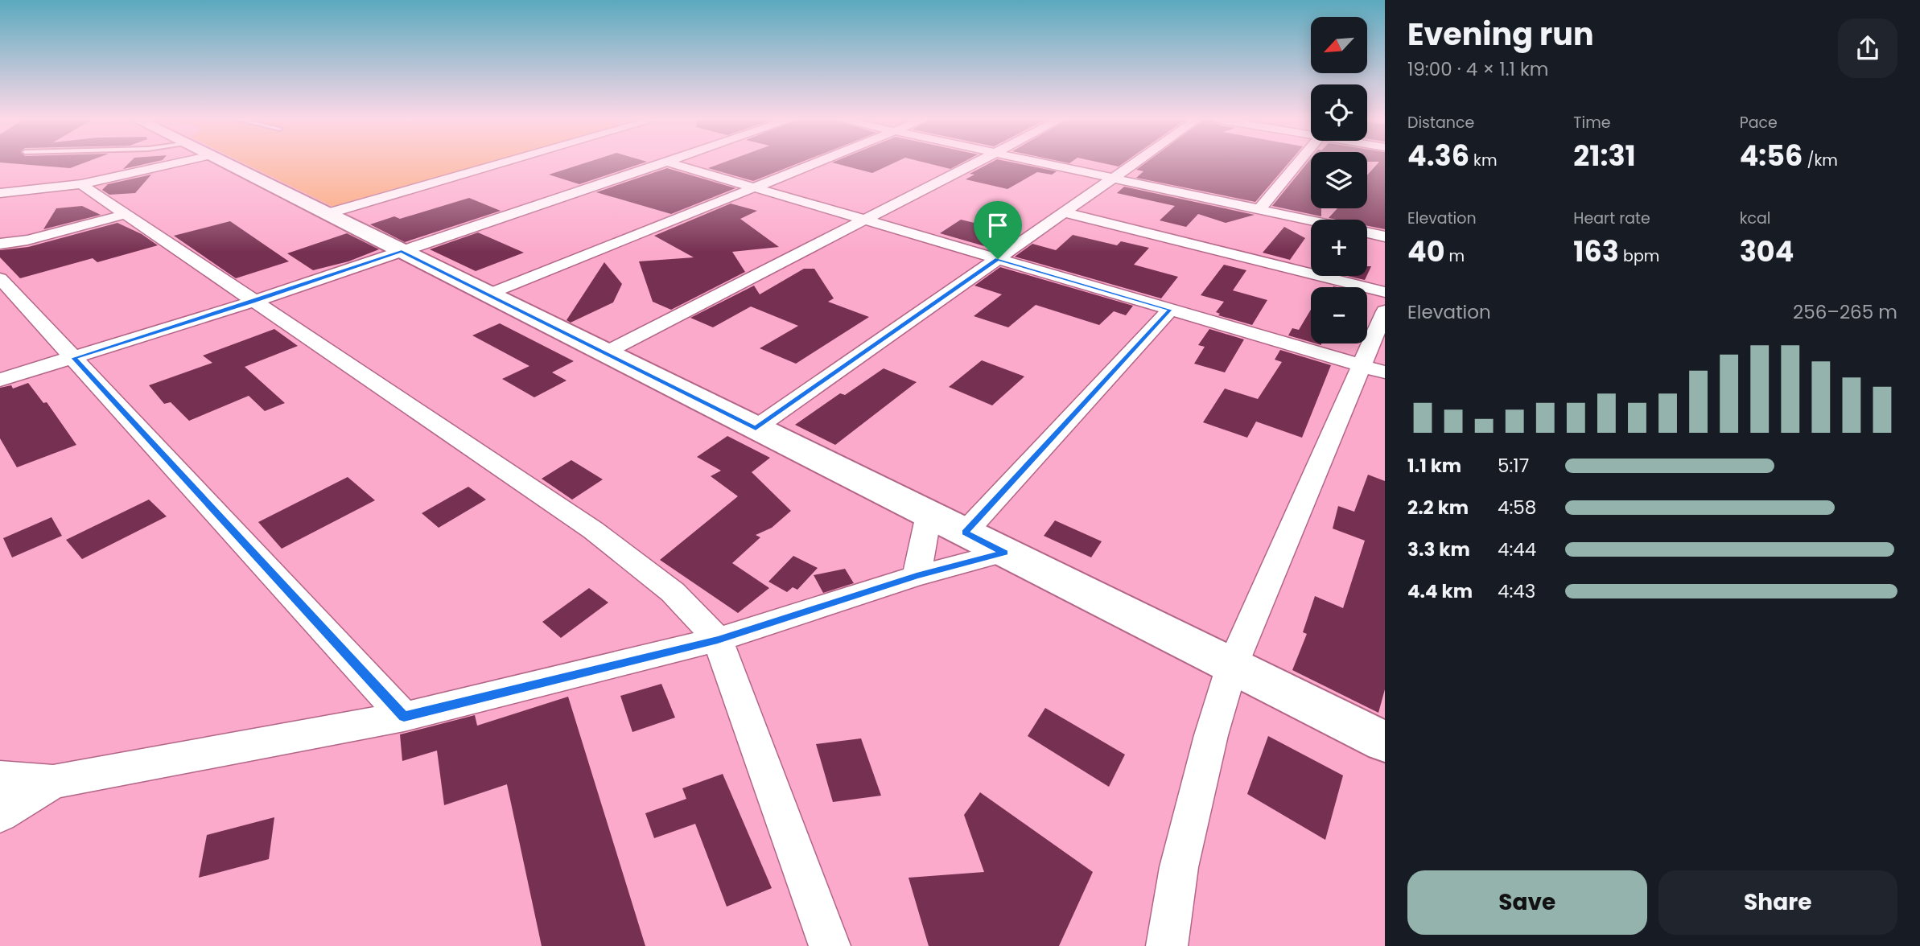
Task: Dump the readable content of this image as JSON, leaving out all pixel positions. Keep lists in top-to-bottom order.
{
  "north": "bottom left",
  "page": {
    "heading": ["Evening run", "19:00 · 4 × 1.1 km"],
    "map_buttons": ["+", "−"],
    "stats": [
      ["Distance", "4.36 km"],
      ["Time", "21:31"],
      ["Pace", "4:56 /km"],
      ["Elevation", "40 m"],
      ["Heart rate", "163 bpm"],
      ["kcal", "304"]
    ],
    "chart": ["Elevation", "256–265 m"],
    "list": [
      {
        "name": "1.1 km",
        "note": "5:17"
      },
      {
        "name": "2.2 km",
        "note": "4:58"
      },
      {
        "name": "3.3 km",
        "note": "4:44"
      },
      {
        "name": "4.4 km",
        "note": "4:43"
      }
    ],
    "buttons": ["Save", "Share"]
  }
}
